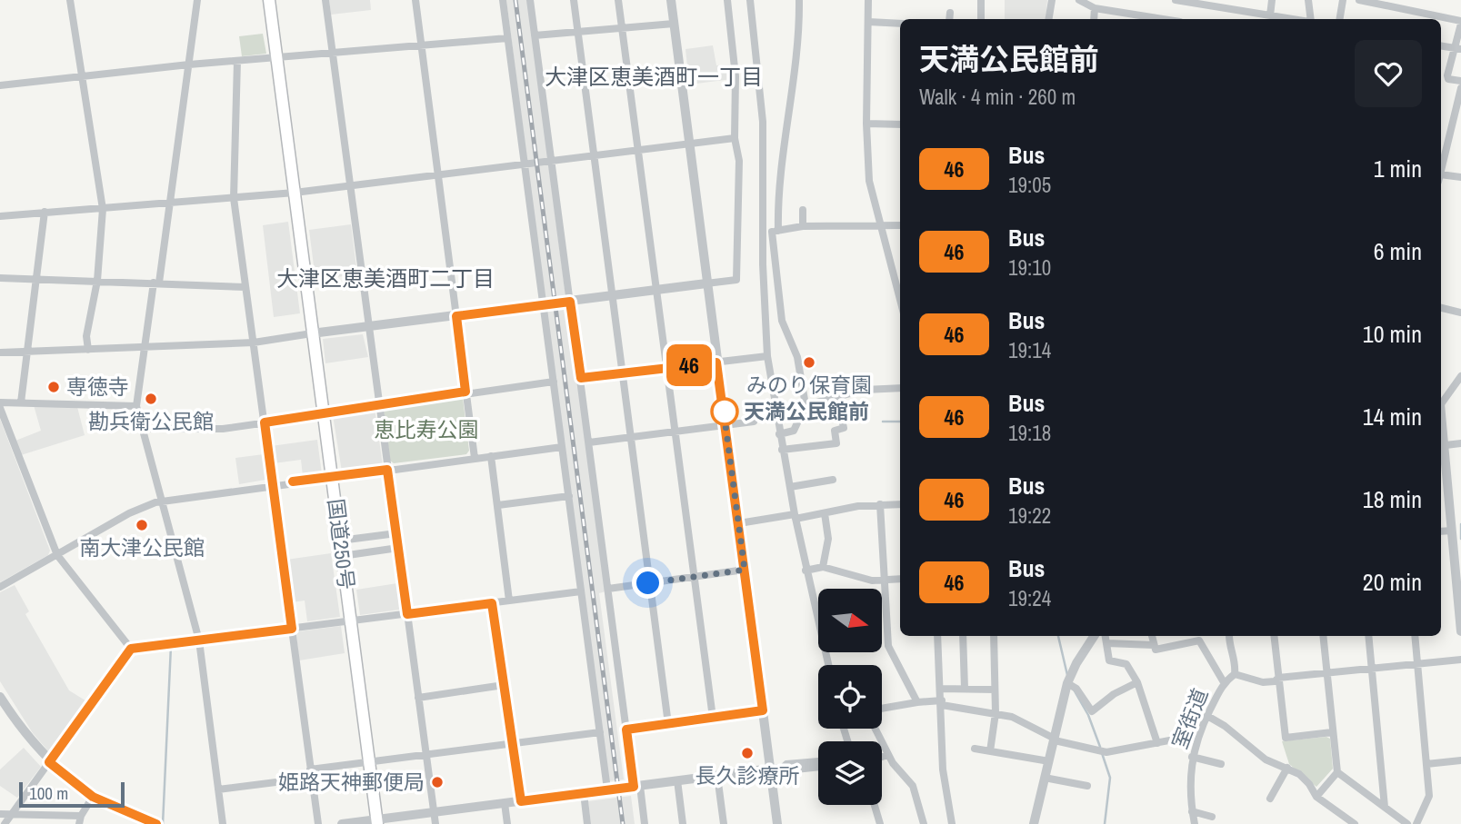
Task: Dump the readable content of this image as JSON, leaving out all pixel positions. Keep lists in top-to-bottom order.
{
  "streets": {
    "highway": ["国道250号"],
    "street": ["室街道"]
  },
  "districts": ["大津区恵美酒町一丁目", "大津区恵美酒町二丁目"],
  "parks": ["恵比寿公園"],
  "places": [
    "みのり保育園",
    "専徳寺",
    "勘兵衛公民館",
    "天満公民館前",
    "南大津公民館",
    "長久診療所",
    "姫路天神郵便局"
  ],
  "lines": ["bus line 46"],
  "scale_bar": "100 m",
  "north": "right",
  "page": {
    "on_map": "46",
    "heading": ["天満公民館前", "Walk · 4 min · 260 m"],
    "list": [
      {
        "mark": "46",
        "name": "Bus",
        "note": "19:05",
        "value": "1 min"
      },
      {
        "mark": "46",
        "name": "Bus",
        "note": "19:10",
        "value": "6 min"
      },
      {
        "mark": "46",
        "name": "Bus",
        "note": "19:14",
        "value": "10 min"
      },
      {
        "mark": "46",
        "name": "Bus",
        "note": "19:18",
        "value": "14 min"
      },
      {
        "mark": "46",
        "name": "Bus",
        "note": "19:22",
        "value": "18 min"
      },
      {
        "mark": "46",
        "name": "Bus",
        "note": "19:24",
        "value": "20 min"
      }
    ],
    "scale": "100 m"
  }
}
